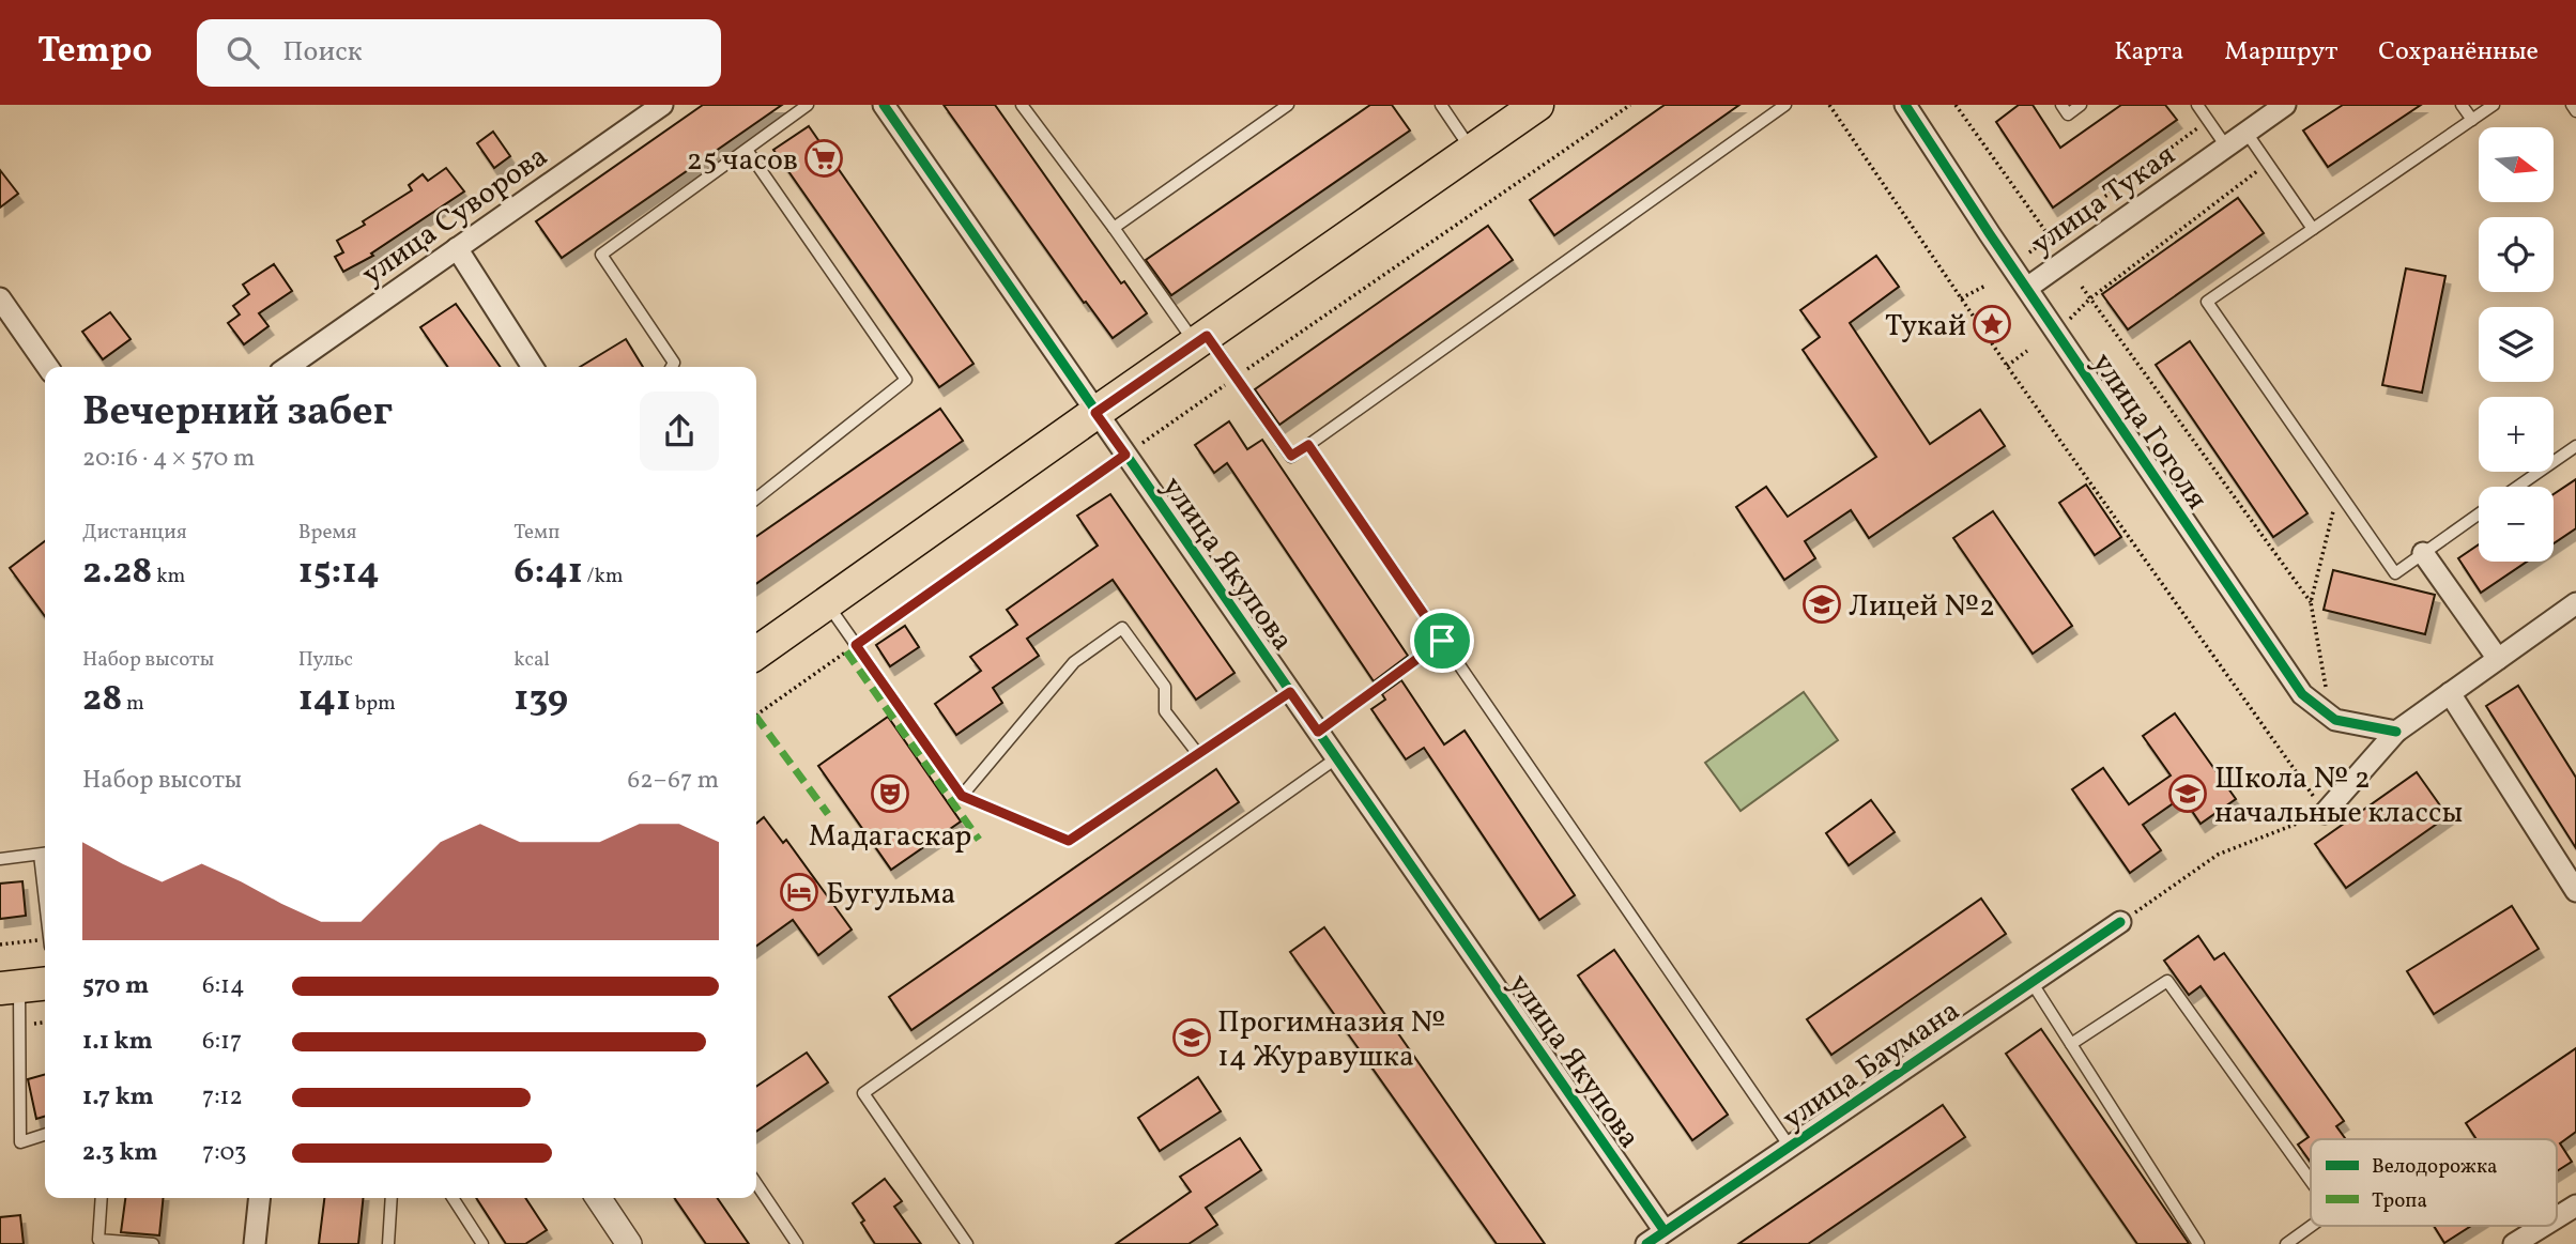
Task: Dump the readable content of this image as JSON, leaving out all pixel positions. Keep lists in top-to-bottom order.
{
  "streets": {
    "street": [
      "улица Тукая",
      "улица Суворова",
      "улица Гоголя",
      "улица Якупова",
      "улица Баумана"
    ]
  },
  "crossings": [
    ["улица Тукая", "улица Гоголя"],
    ["улица Якупова", "улица Баумана"]
  ],
  "places": {
    "supermarket": ["25 часов"],
    "place": ["Тукай"],
    "school or university": ["Лицей №2", "Школа № 2 начальные классы", "Прогимназия № 14 Журавушка"],
    "theatre": ["Мадагаскар"],
    "hotel": ["Бугульма"]
  },
  "legend": ["Велодорожка", "Тропа"],
  "north": "right",
  "page": {
    "header": "Tempo",
    "search": "Поиск",
    "nav": ["Карта", "Маршрут", "Сохранённые"],
    "map_buttons": ["+", "−"],
    "heading": ["Вечерний забег", "20:16 · 4 × 570 m"],
    "stats": [
      ["Дистанция", "2.28 km"],
      ["Время", "15:14"],
      ["Темп", "6:41 /km"],
      ["Набор высоты", "28 m"],
      ["Пульс", "141 bpm"],
      ["kcal", "139"]
    ],
    "chart": ["Набор высоты", "62–67 m"],
    "list": [
      {
        "name": "570 m",
        "note": "6:14"
      },
      {
        "name": "1.1 km",
        "note": "6:17"
      },
      {
        "name": "1.7 km",
        "note": "7:12"
      },
      {
        "name": "2.3 km",
        "note": "7:03"
      }
    ]
  }
}
